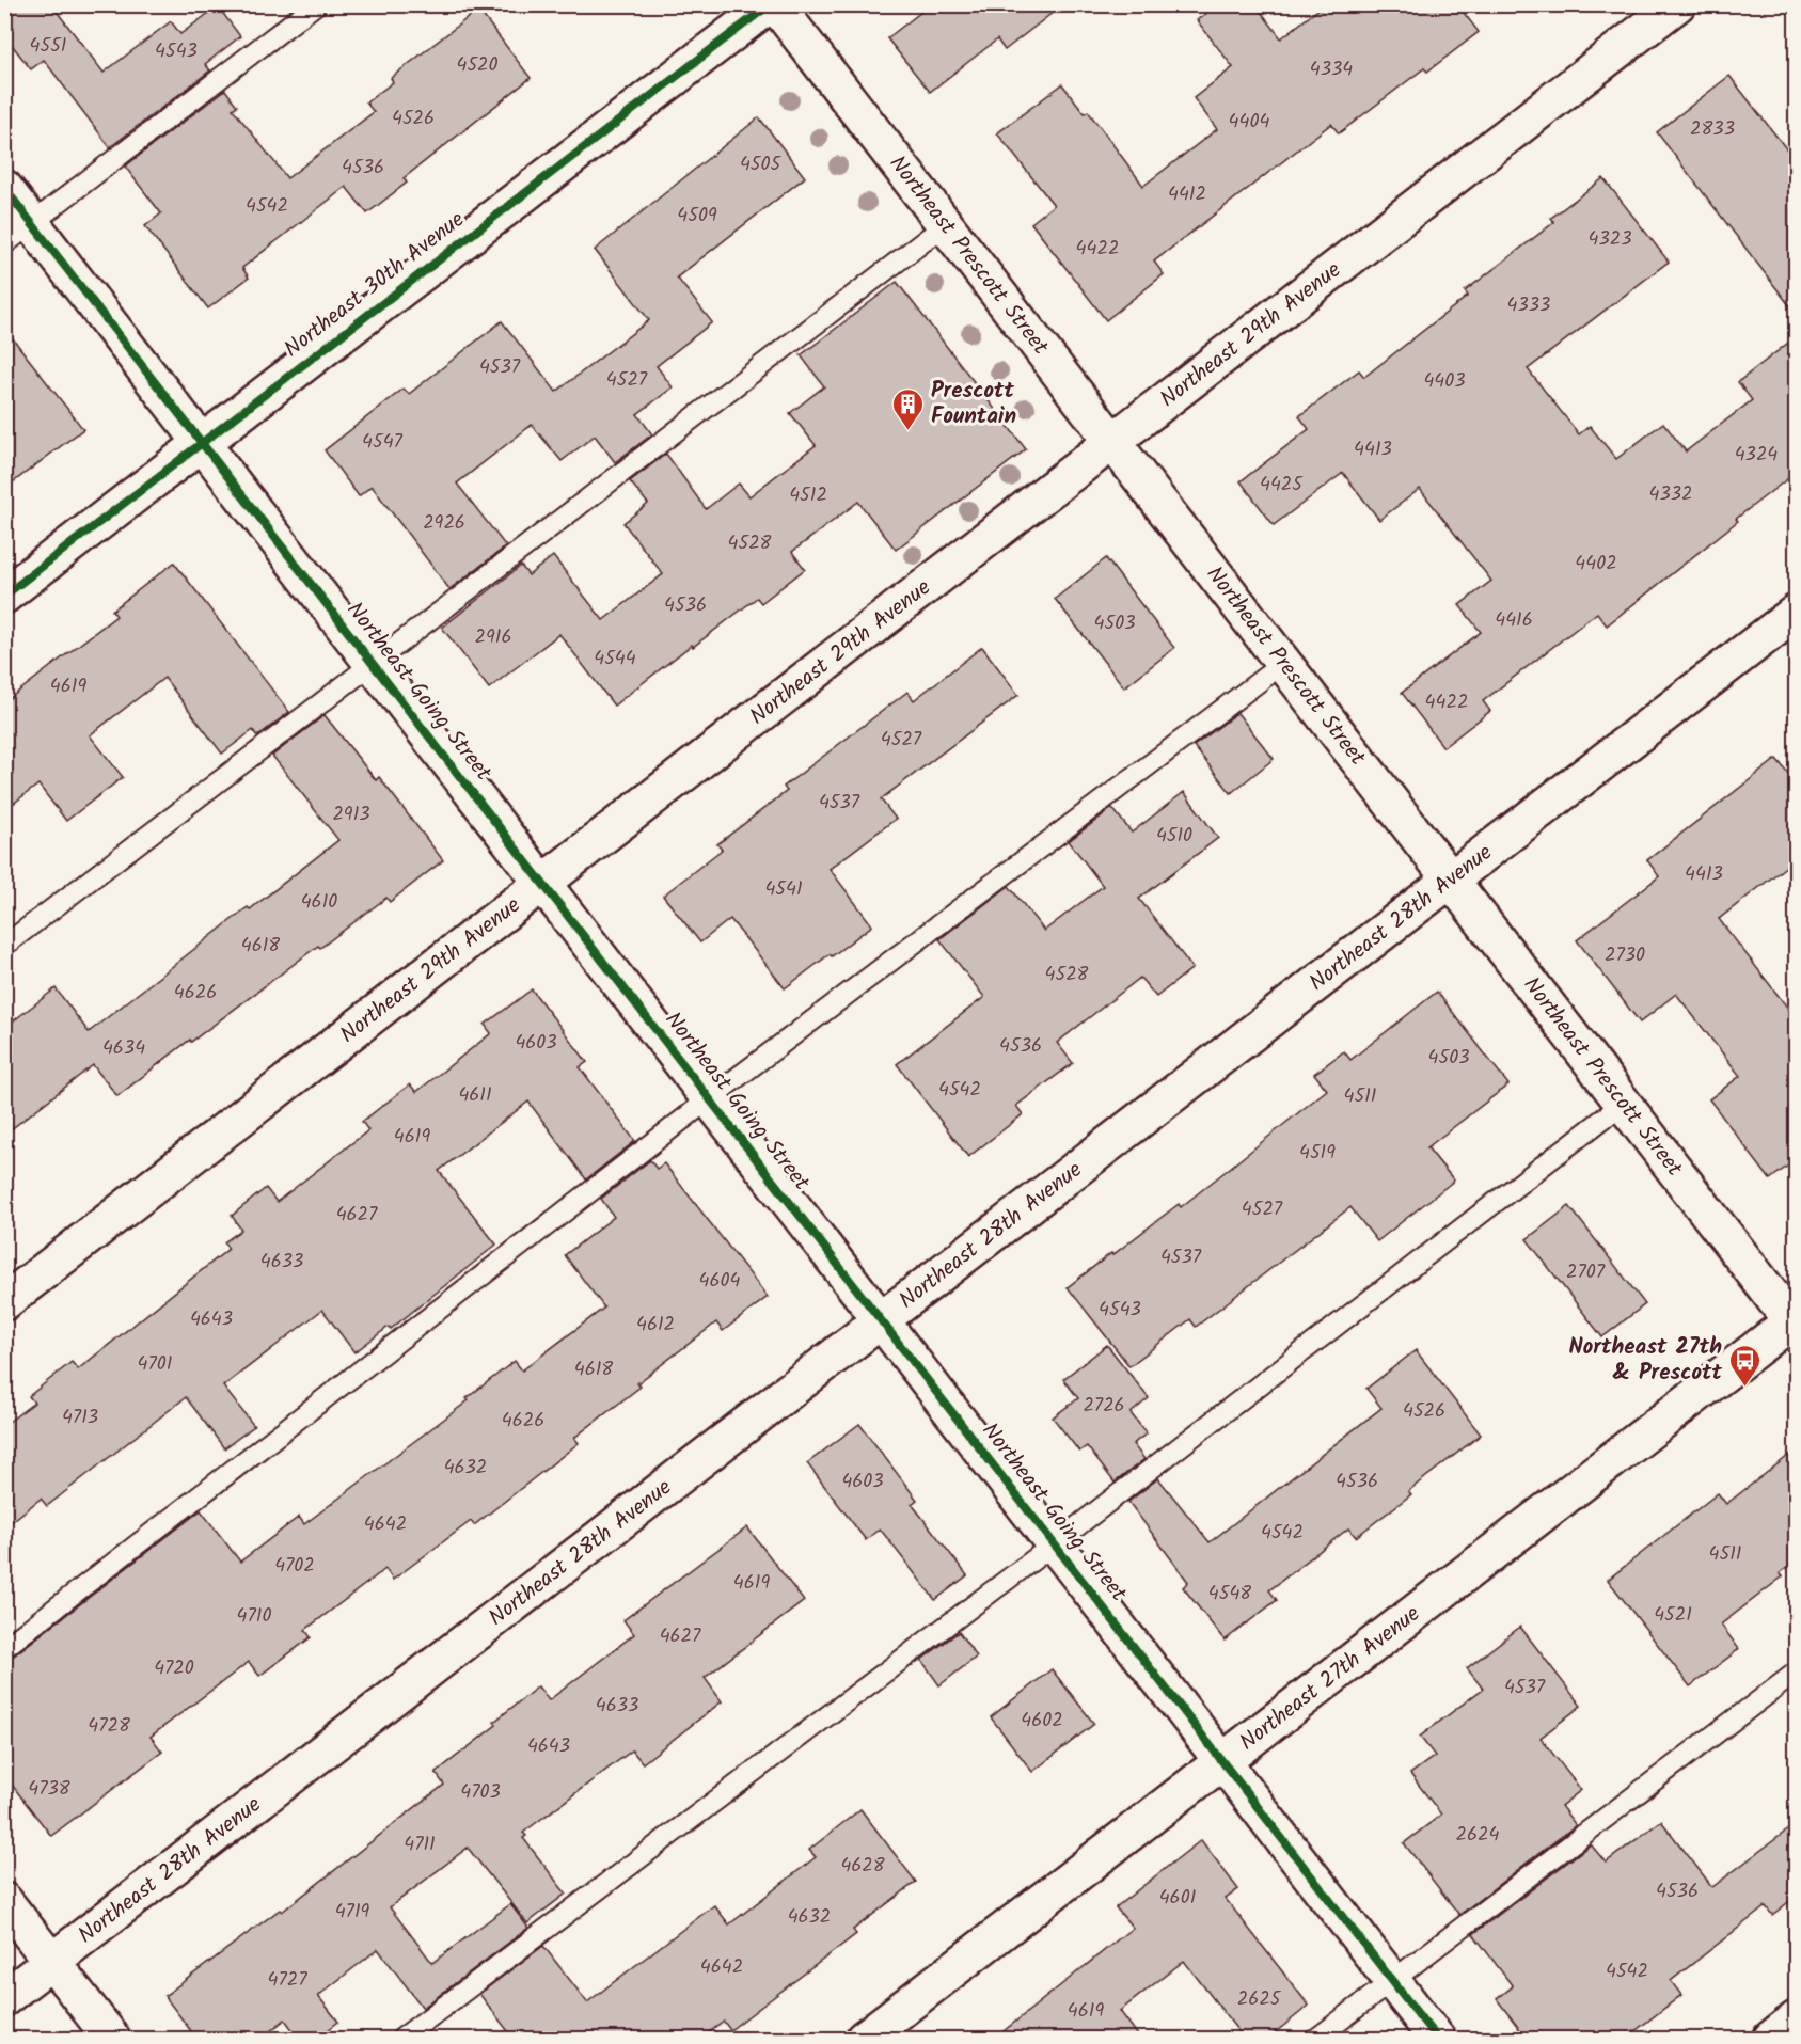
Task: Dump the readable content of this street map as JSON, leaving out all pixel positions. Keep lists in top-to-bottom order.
{
  "streets": {
    "street": [
      "Northeast Prescott Street",
      "Northeast 30th Avenue",
      "Northeast 29th Avenue",
      "Northeast Going Street",
      "Northeast 28th Avenue",
      "Northeast 27th Avenue"
    ]
  },
  "crossings": [
    ["Northeast Prescott Street", "Northeast 29th Avenue"],
    ["Northeast Prescott Street", "Northeast 28th Avenue"],
    ["Northeast Prescott Street", "Northeast 27th Avenue"],
    ["Northeast 30th Avenue", "Northeast Going Street"],
    ["Northeast 29th Avenue", "Northeast Going Street"],
    ["Northeast Going Street", "Northeast 28th Avenue"],
    ["Northeast Going Street", "Northeast 27th Avenue"]
  ],
  "places": {
    "building": ["Prescott Fountain"],
    "bus stop": ["Northeast 27th & Prescott"]
  },
  "house_numbers": [
    "4551",
    "4543",
    "4520",
    "4334",
    "4526",
    "4404",
    "2833",
    "4505",
    "4536",
    "4412",
    "4542",
    "4509",
    "4323",
    "4422",
    "4333",
    "4537",
    "4527",
    "4403",
    "4547",
    "4413",
    "4324",
    "4425",
    "4332",
    "4512",
    "2926",
    "4528",
    "4402",
    "4536",
    "4416",
    "4503",
    "2916",
    "4544",
    "4619",
    "4422",
    "4527",
    "4537",
    "2913",
    "4510",
    "4413",
    "4541",
    "4610",
    "4618",
    "2730",
    "4528",
    "4626",
    "4603",
    "4536",
    "4634",
    "4503",
    "4542",
    "4611",
    "4511",
    "4619",
    "4519",
    "4527",
    "4627",
    "4537",
    "4633",
    "2707",
    "4604",
    "4543",
    "4643",
    "4612",
    "4701",
    "4618",
    "2726",
    "4526",
    "4713",
    "4626",
    "4632",
    "4603",
    "4536",
    "4642",
    "4542",
    "4511",
    "4702",
    "4619",
    "4548",
    "4521",
    "4710",
    "4627",
    "4720",
    "4537",
    "4633",
    "4602",
    "4728",
    "4643",
    "4738",
    "4703",
    "2624",
    "4711",
    "4628",
    "4536",
    "4601",
    "4719",
    "4632",
    "4642",
    "4542",
    "4727",
    "2625",
    "4619"
  ]
}
